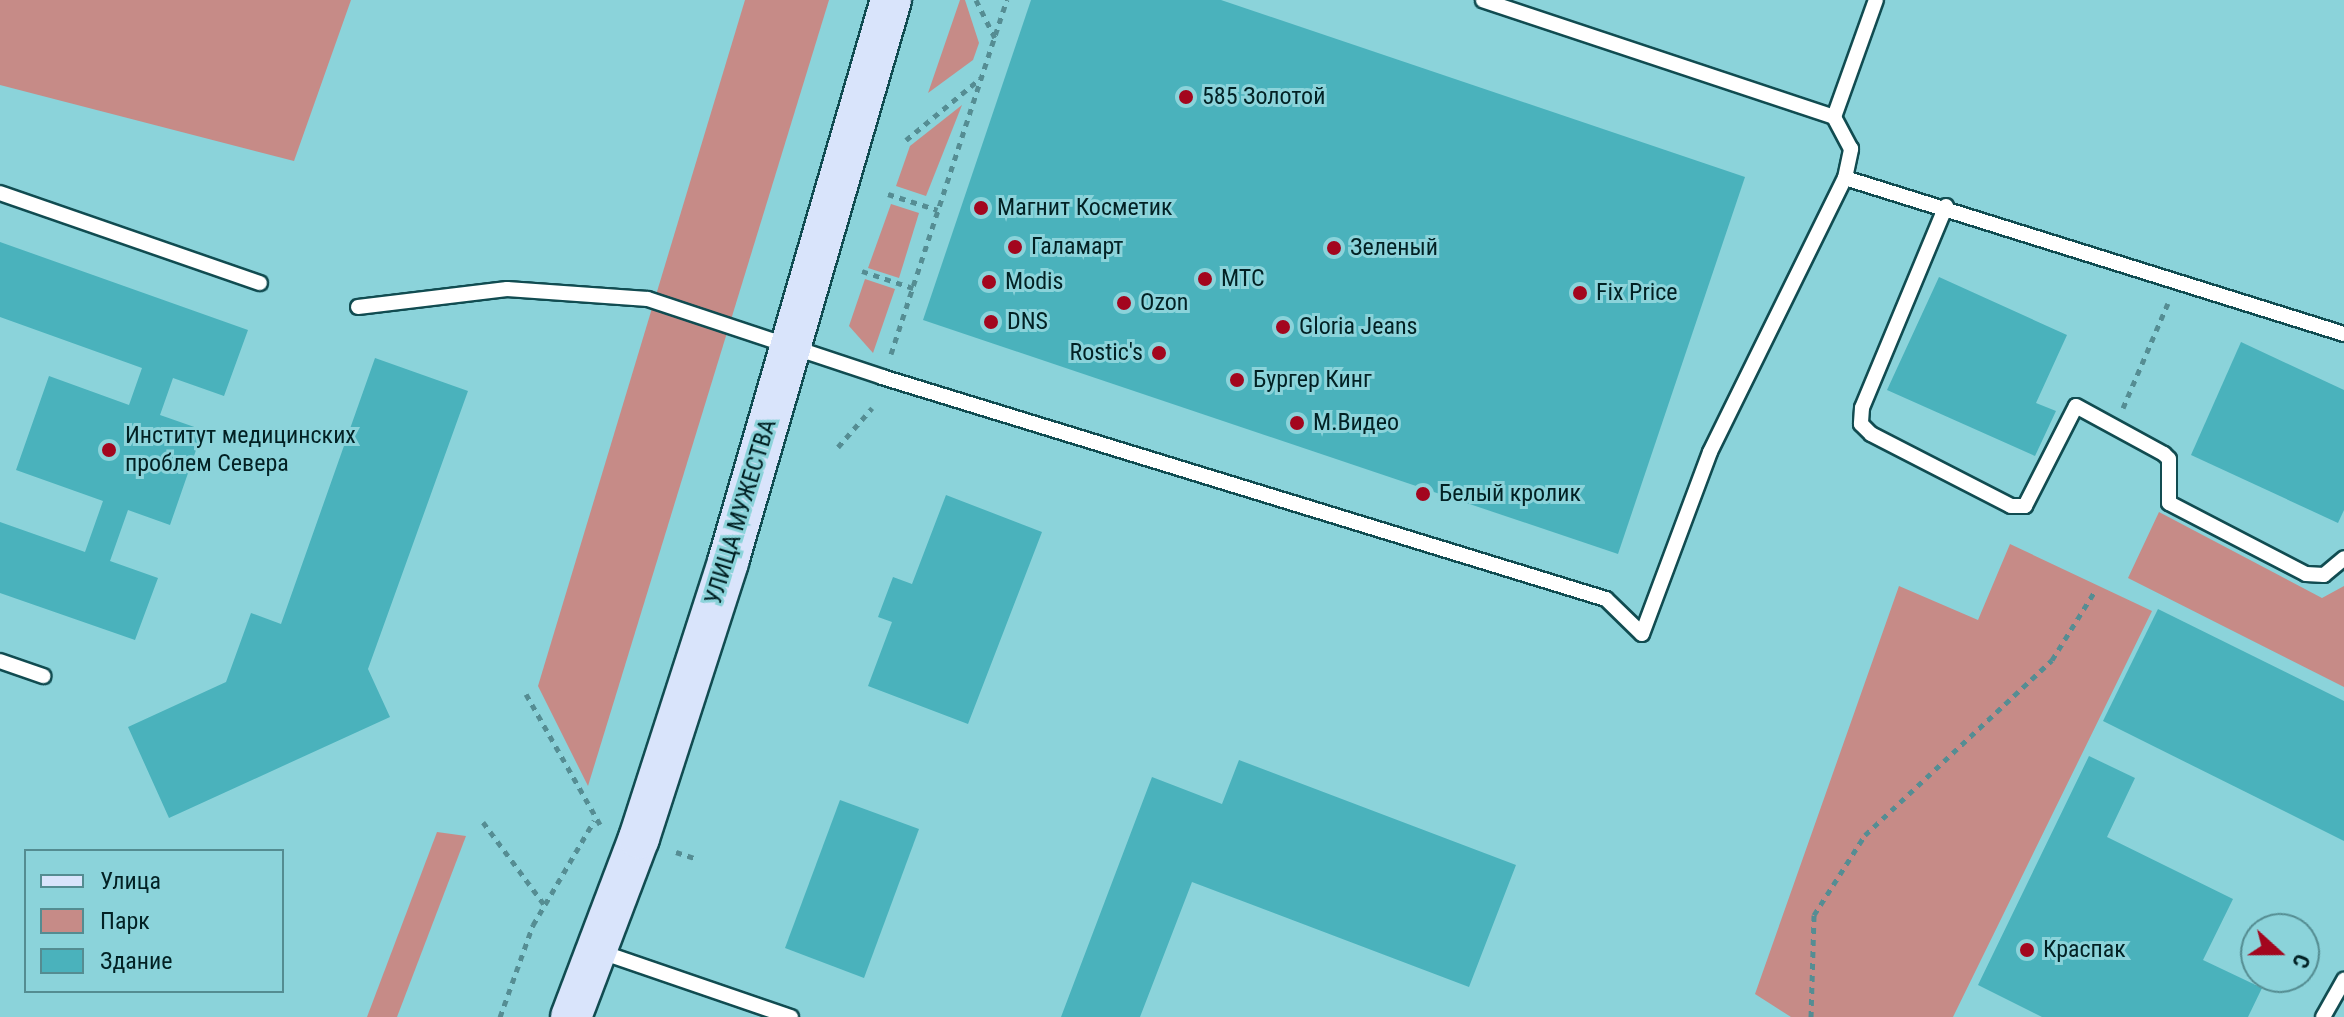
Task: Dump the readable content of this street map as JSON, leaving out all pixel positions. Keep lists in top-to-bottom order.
{
  "streets": {
    "main road": ["УЛИЦА МУЖЕСТВА"]
  },
  "places": [
    "585 Золотой",
    "Магнит Косметик",
    "Галамарт",
    "Зеленый",
    "МТС",
    "Modis",
    "Fix Price",
    "Ozon",
    "DNS",
    "Gloria Jeans",
    "Rostic's",
    "Бургер Кинг",
    "М.Видео",
    "Институт медицинских проблем Севера",
    "Белый кролик",
    "Краспак"
  ],
  "legend": ["Улица", "Парк", "Здание"],
  "north": "right"
}
